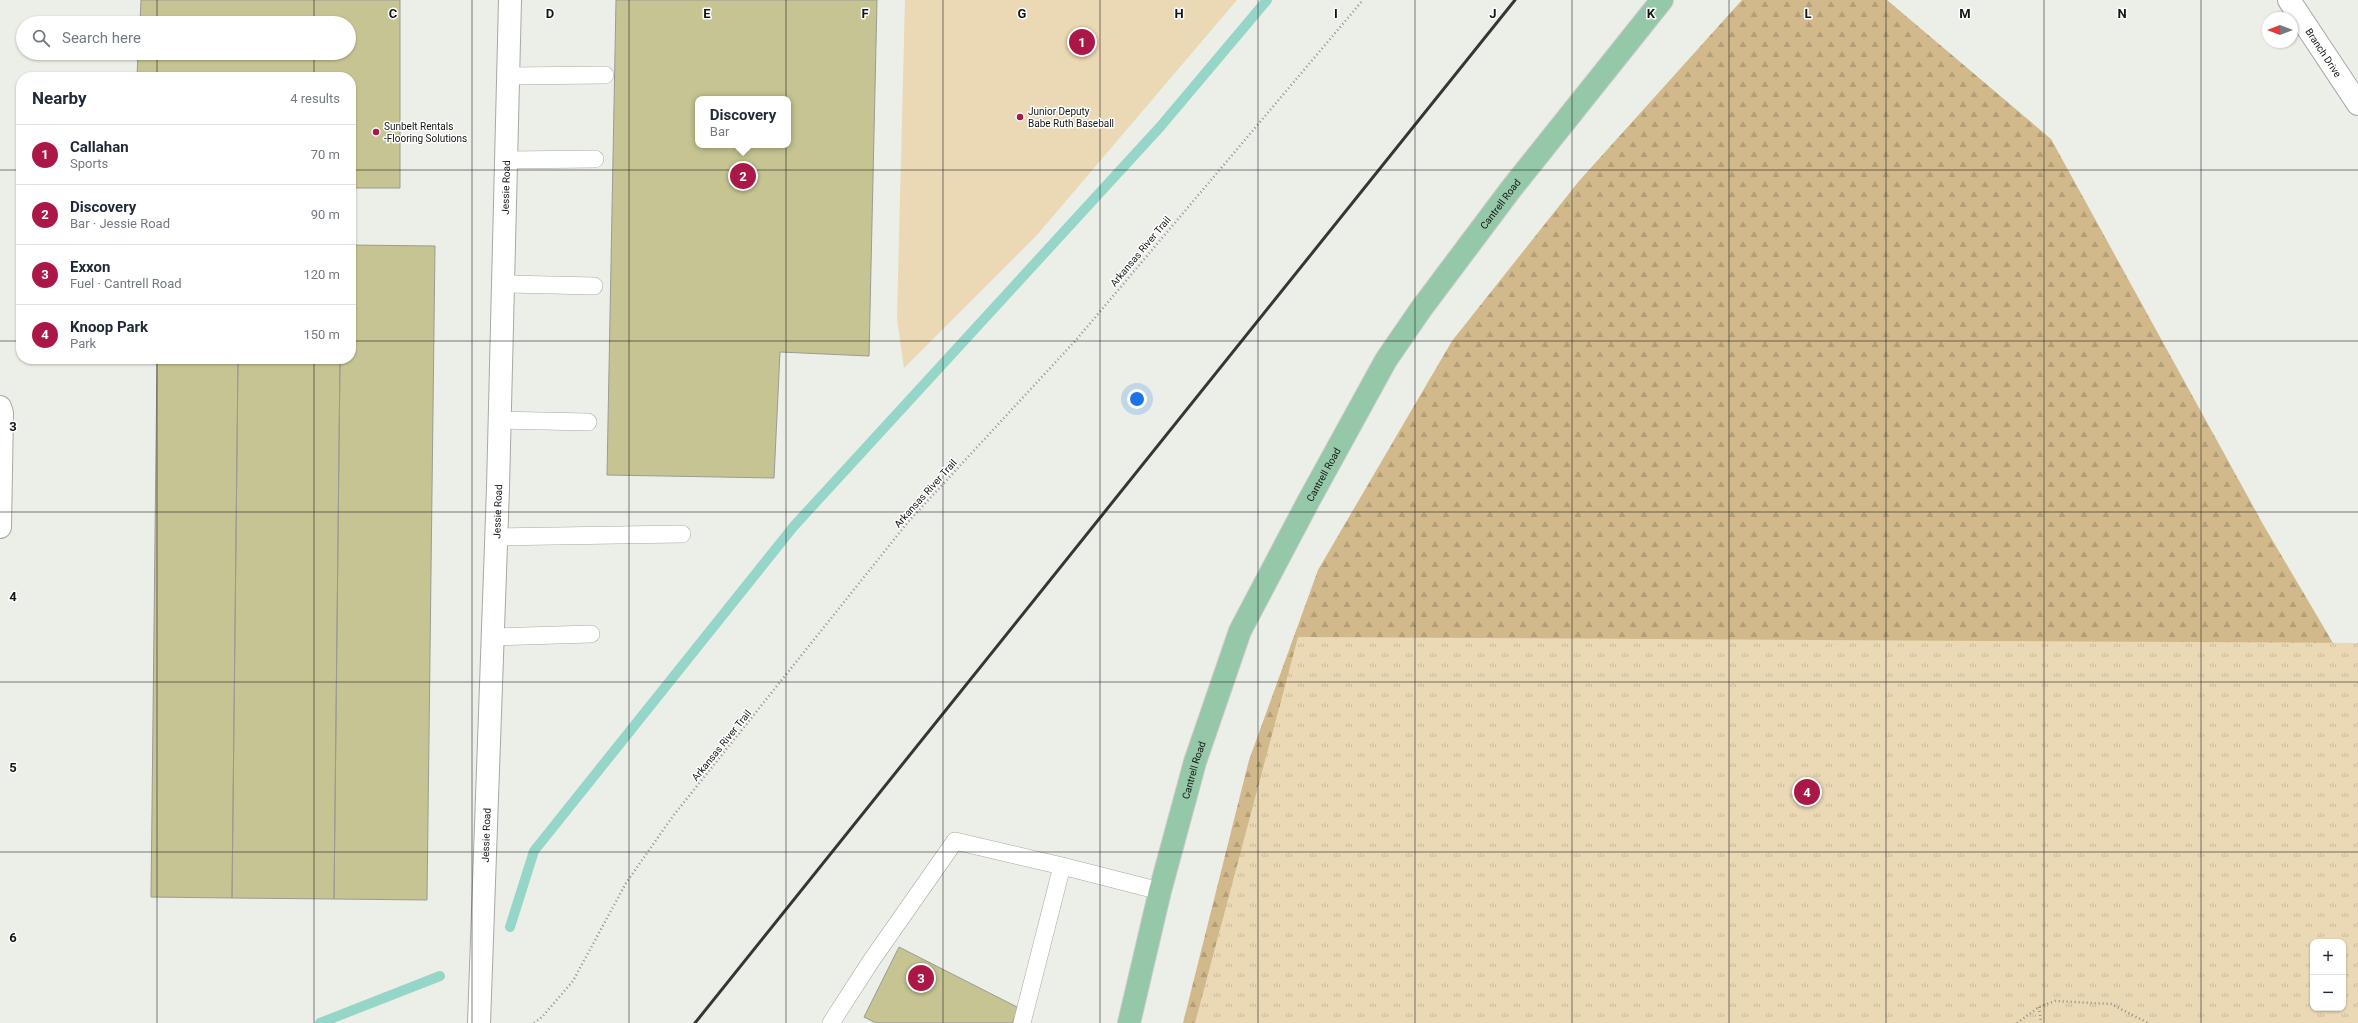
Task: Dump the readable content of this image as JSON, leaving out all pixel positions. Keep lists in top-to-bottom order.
{
  "streets": {
    "main road": ["Cantrell Road"],
    "street": ["Branch Drive", "Jessie Road"],
    "path": ["Arkansas River Trail"]
  },
  "places": ["Junior Deputy Babe Ruth Baseball", "Sunbelt Rentals -Flooring Solutions"],
  "north": "left",
  "page": {
    "search": "Search here",
    "pins": [
      "1",
      "2",
      "4",
      "3"
    ],
    "heading": ["Nearby", "4 results"],
    "popup": ["Discovery", "Bar"],
    "list": [
      {
        "mark": "1",
        "name": "Callahan",
        "note": "Sports",
        "value": "70 m"
      },
      {
        "mark": "2",
        "name": "Discovery",
        "note": "Bar · Jessie Road",
        "value": "90 m"
      },
      {
        "mark": "3",
        "name": "Exxon",
        "note": "Fuel · Cantrell Road",
        "value": "120 m"
      },
      {
        "mark": "4",
        "name": "Knoop Park",
        "note": "Park",
        "value": "150 m"
      }
    ],
    "map_buttons": ["+", "−"]
  },
  "grid": {
    "columns": [
      "C",
      "D",
      "E",
      "F",
      "G",
      "H",
      "I",
      "J",
      "K",
      "L",
      "M",
      "N"
    ],
    "rows": [
      "3",
      "4",
      "5",
      "6"
    ]
  }
}
